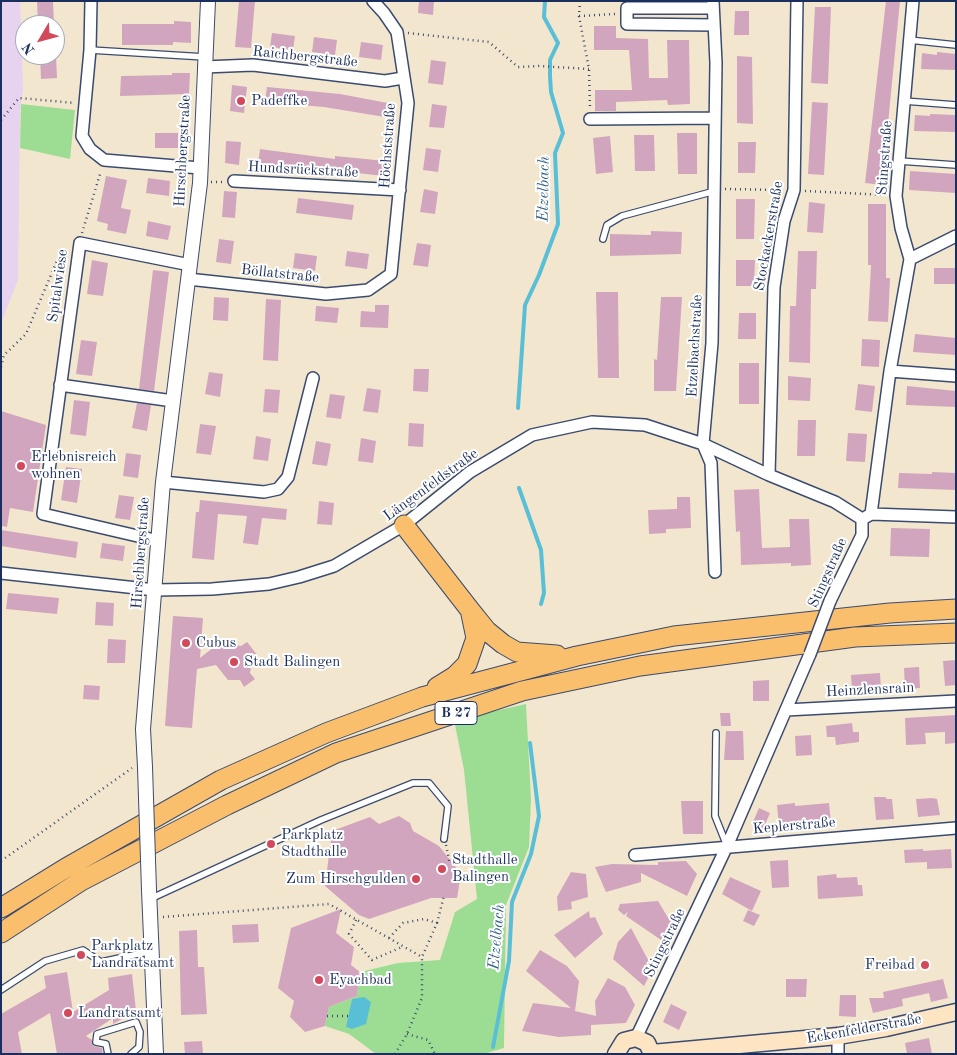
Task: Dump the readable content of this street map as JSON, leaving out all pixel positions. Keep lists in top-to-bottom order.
{
  "streets": {
    "highway": ["B 27"],
    "main road": ["Eckenfelderstraße"],
    "street": [
      "Raichbergstraße",
      "Höchststraße",
      "Hirschbergstraße",
      "Stingstraße",
      "Hundsrückstraße",
      "Stockackerstraße",
      "Böllatstraße",
      "Spitalwiese",
      "Etzelbachstraße",
      "Längenfeldstraße",
      "Heinzlensrain",
      "Keplerstraße"
    ]
  },
  "crossings": [
    ["Raichbergstraße", "Höchststraße"],
    ["Raichbergstraße", "Hirschbergstraße"],
    ["Höchststraße", "Hundsrückstraße"],
    ["Höchststraße", "Böllatstraße"],
    ["Hirschbergstraße", "Böllatstraße"],
    ["Hirschbergstraße", "Spitalwiese"],
    ["Hirschbergstraße", "Längenfeldstraße"],
    ["Stingstraße", "Längenfeldstraße"],
    ["Stingstraße", "Heinzlensrain"],
    ["Stingstraße", "Keplerstraße"],
    ["Stockackerstraße", "Längenfeldstraße"],
    ["Etzelbachstraße", "Längenfeldstraße"]
  ],
  "water": ["Etzelbach"],
  "places": [
    "Padeffke",
    "Erlebnisreich wohnen",
    "Cubus",
    "Stadt Balingen",
    "Parkplatz Stadthalle",
    "Stadthalle Balingen",
    "Zum Hirschgulden",
    "Parkplatz Landratsamt",
    "Freibad",
    "Eyachbad",
    "Landratsamt"
  ],
  "north": "bottom left"
}
